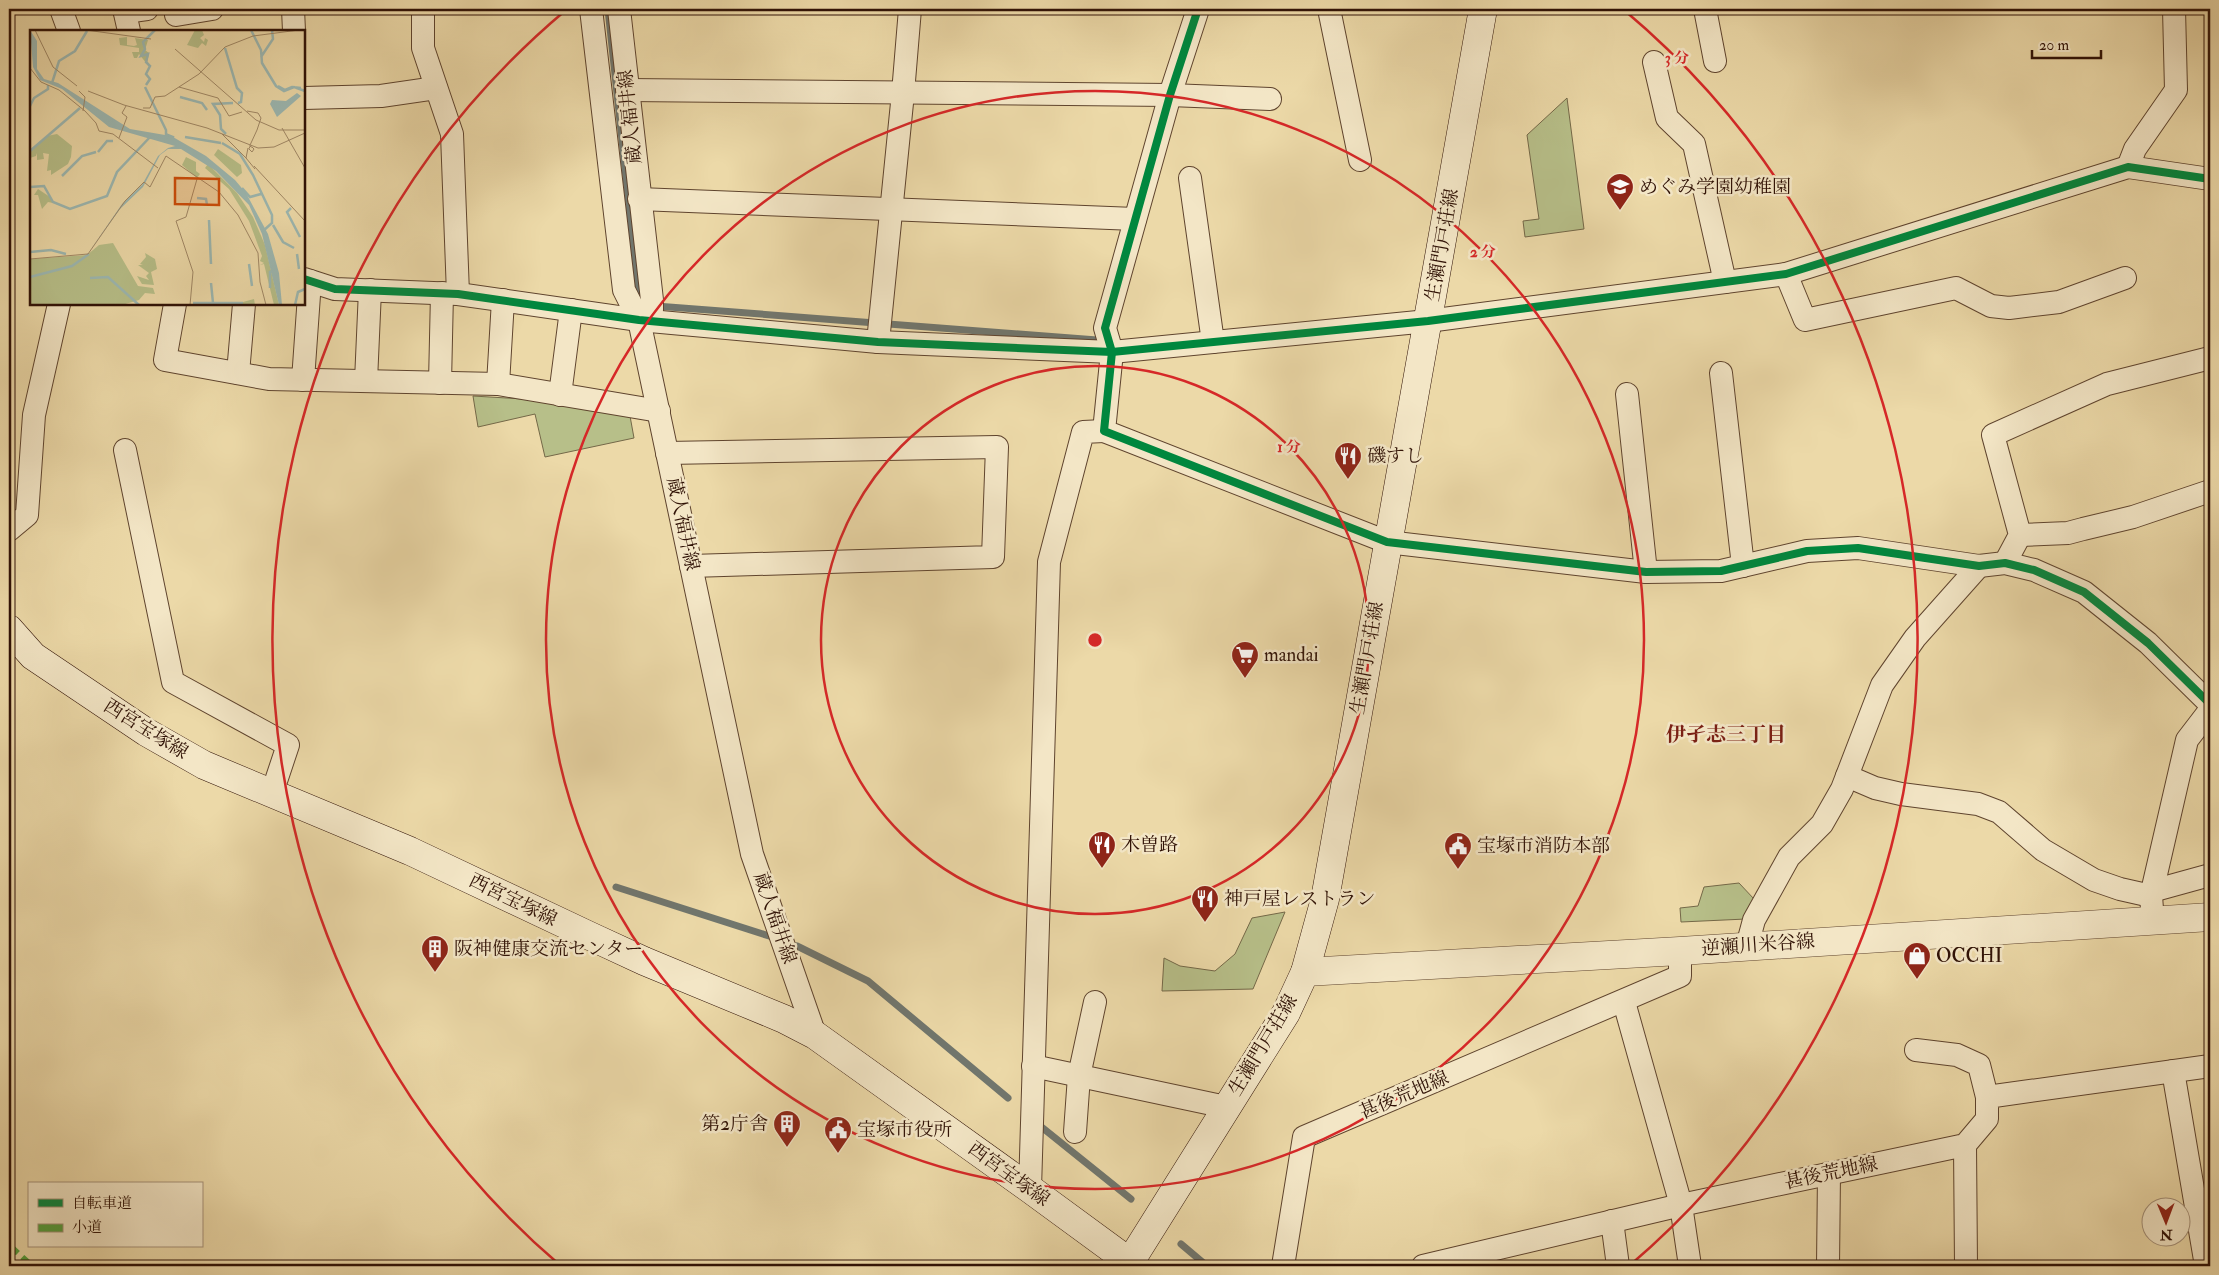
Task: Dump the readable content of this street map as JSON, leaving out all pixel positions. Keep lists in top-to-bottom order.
{
  "streets": {
    "main road": ["生瀬門戸荘線", "西宮宝塚線", "逆瀬川米谷線"],
    "street": ["蔵人福井線", "甚後荒地線"]
  },
  "crossings": [
    ["蔵人福井線", "西宮宝塚線"],
    ["生瀬門戸荘線", "西宮宝塚線"],
    ["生瀬門戸荘線", "逆瀬川米谷線"]
  ],
  "districts": ["伊孑志三丁目"],
  "places": {
    "school or university": ["めぐみ学園幼稚園"],
    "restaurant": ["磯すし", "木曽路", "神戸屋レストラン"],
    "supermarket": ["mandai"],
    "public building": ["宝塚市消防本部", "宝塚市役所"],
    "building": ["阪神健康交流センター", "第2庁舎"],
    "shop": ["OCCHI"]
  },
  "legend": ["自転車道", "小道"],
  "scale_bar": "20 m",
  "north": "bottom",
  "rings": ["3 分", "2 分", "1 分"]
}
